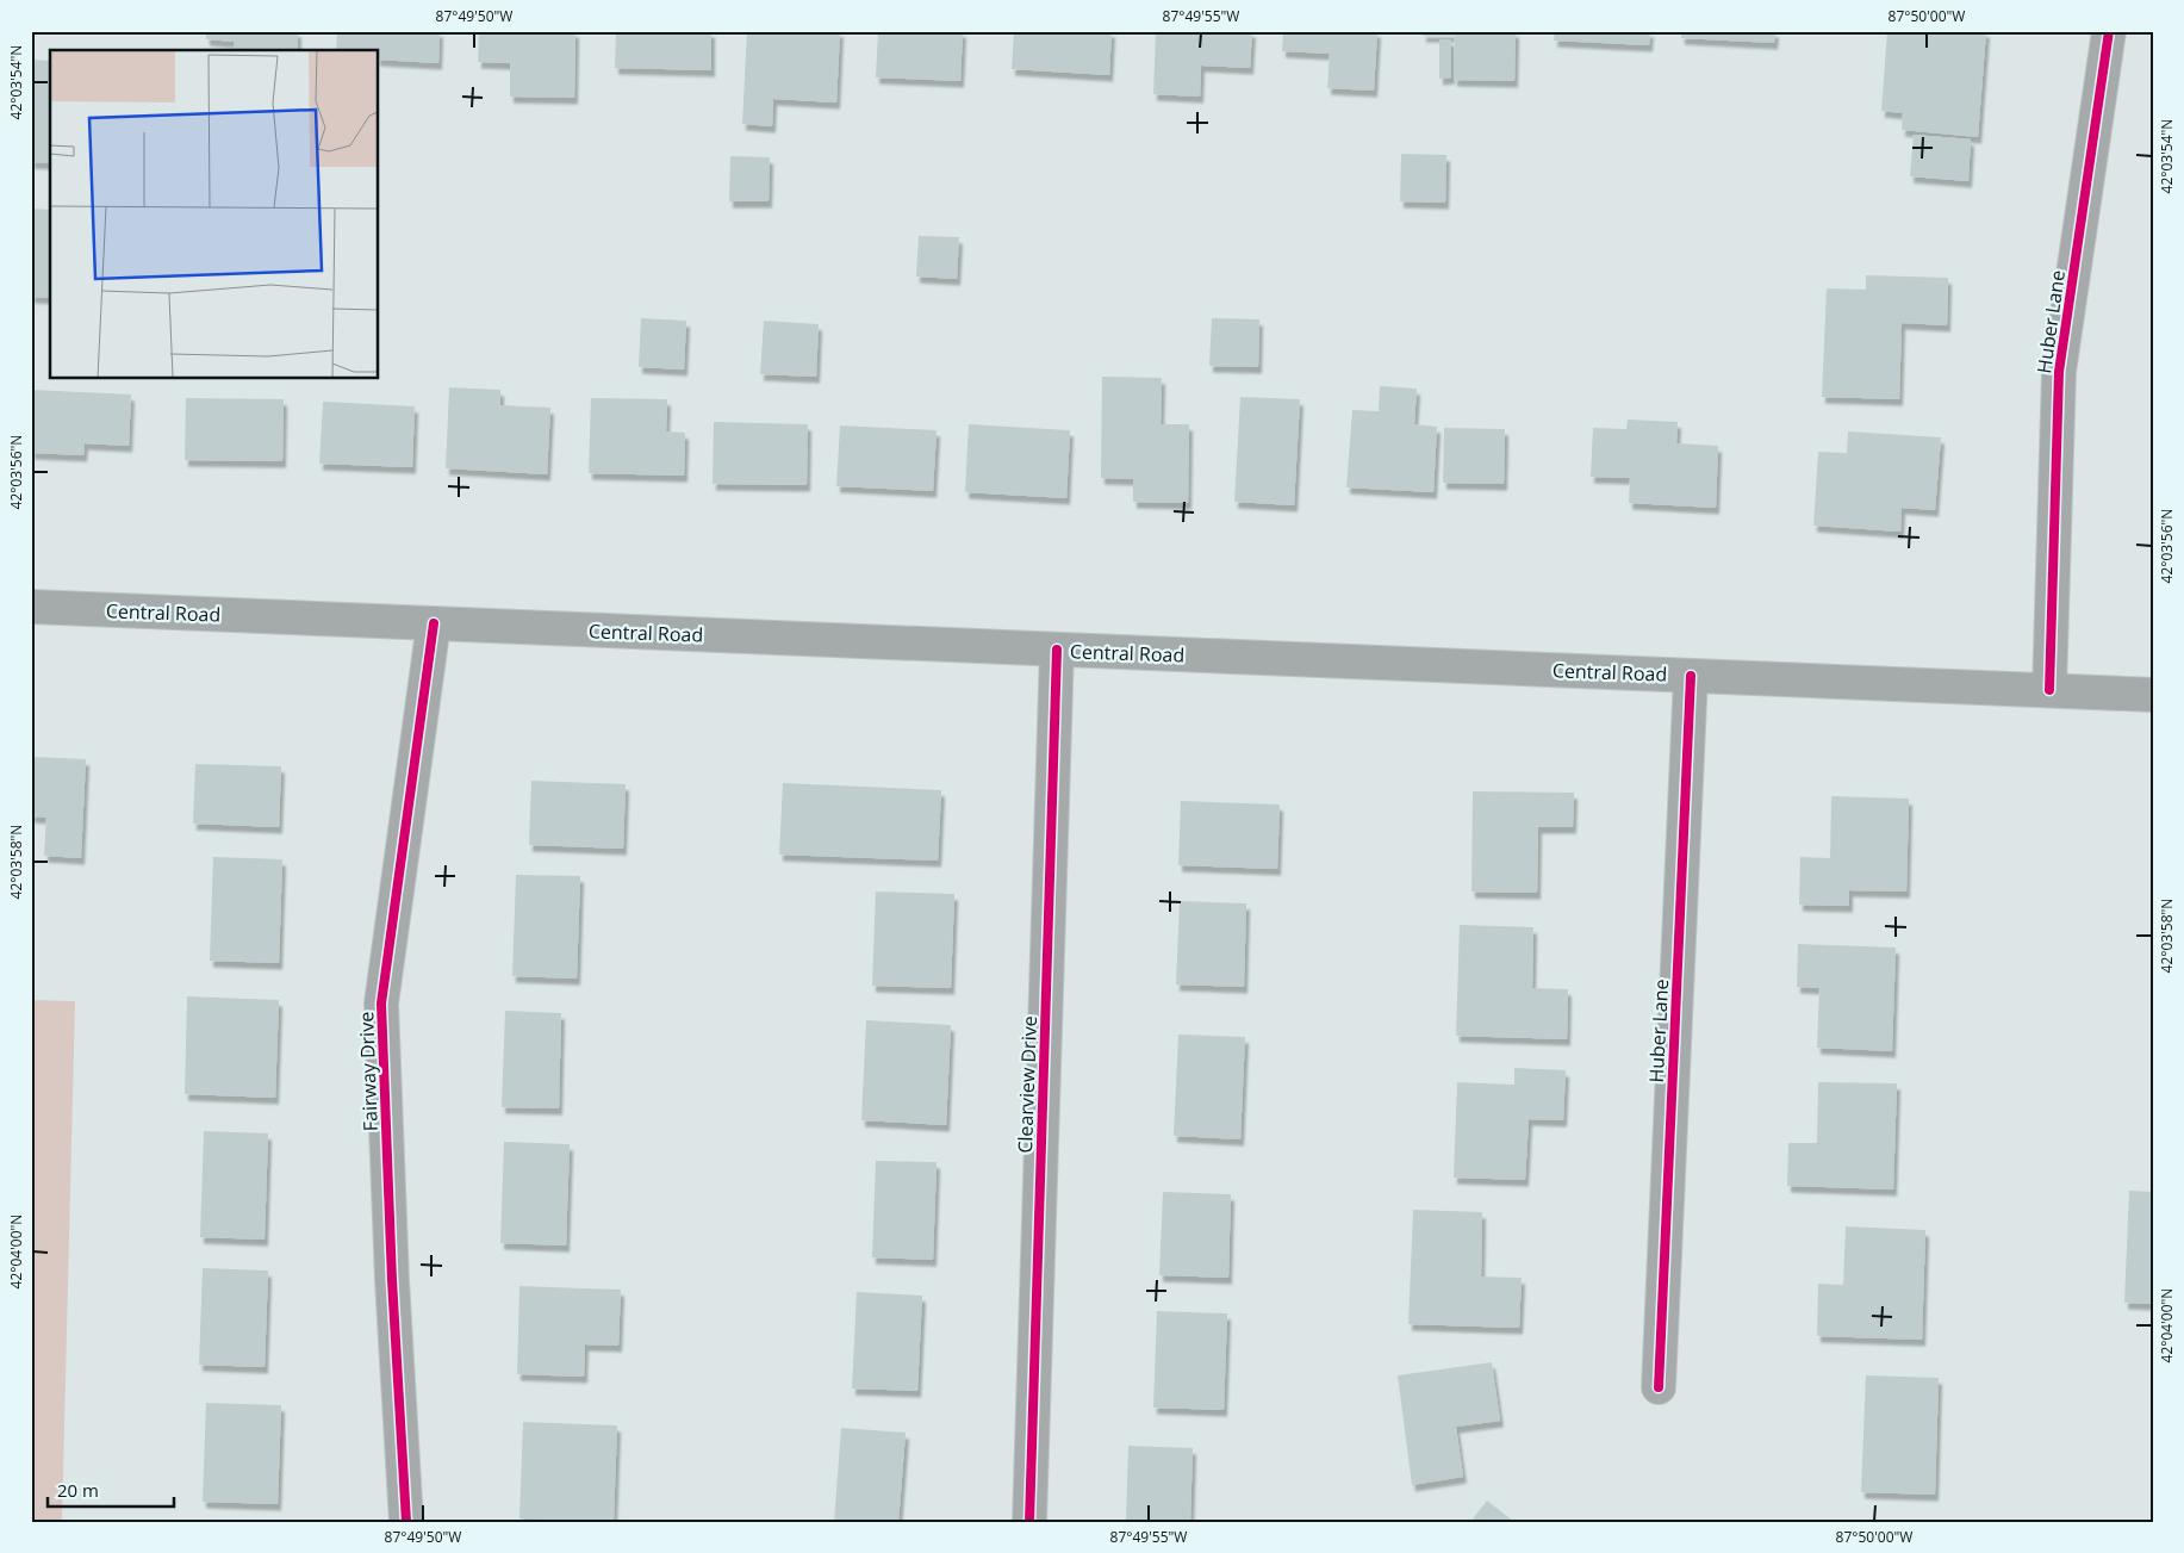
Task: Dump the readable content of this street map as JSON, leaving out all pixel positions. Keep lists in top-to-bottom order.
{
  "streets": {
    "main road": ["Central Road"],
    "street": ["Huber Lane", "Fairway Drive", "Clearview Drive"]
  },
  "crossings": [
    ["Huber Lane", "Central Road"],
    ["Central Road", "Fairway Drive"],
    ["Central Road", "Clearview Drive"]
  ],
  "scale_bar": "20 m",
  "coordinates": [
    "87°49'50\"W",
    "87°49'55\"W",
    "87°50'00\"W",
    "42°03'54\"N",
    "42°03'56\"N",
    "42°03'58\"N",
    "42°04'00\"N"
  ]
}
